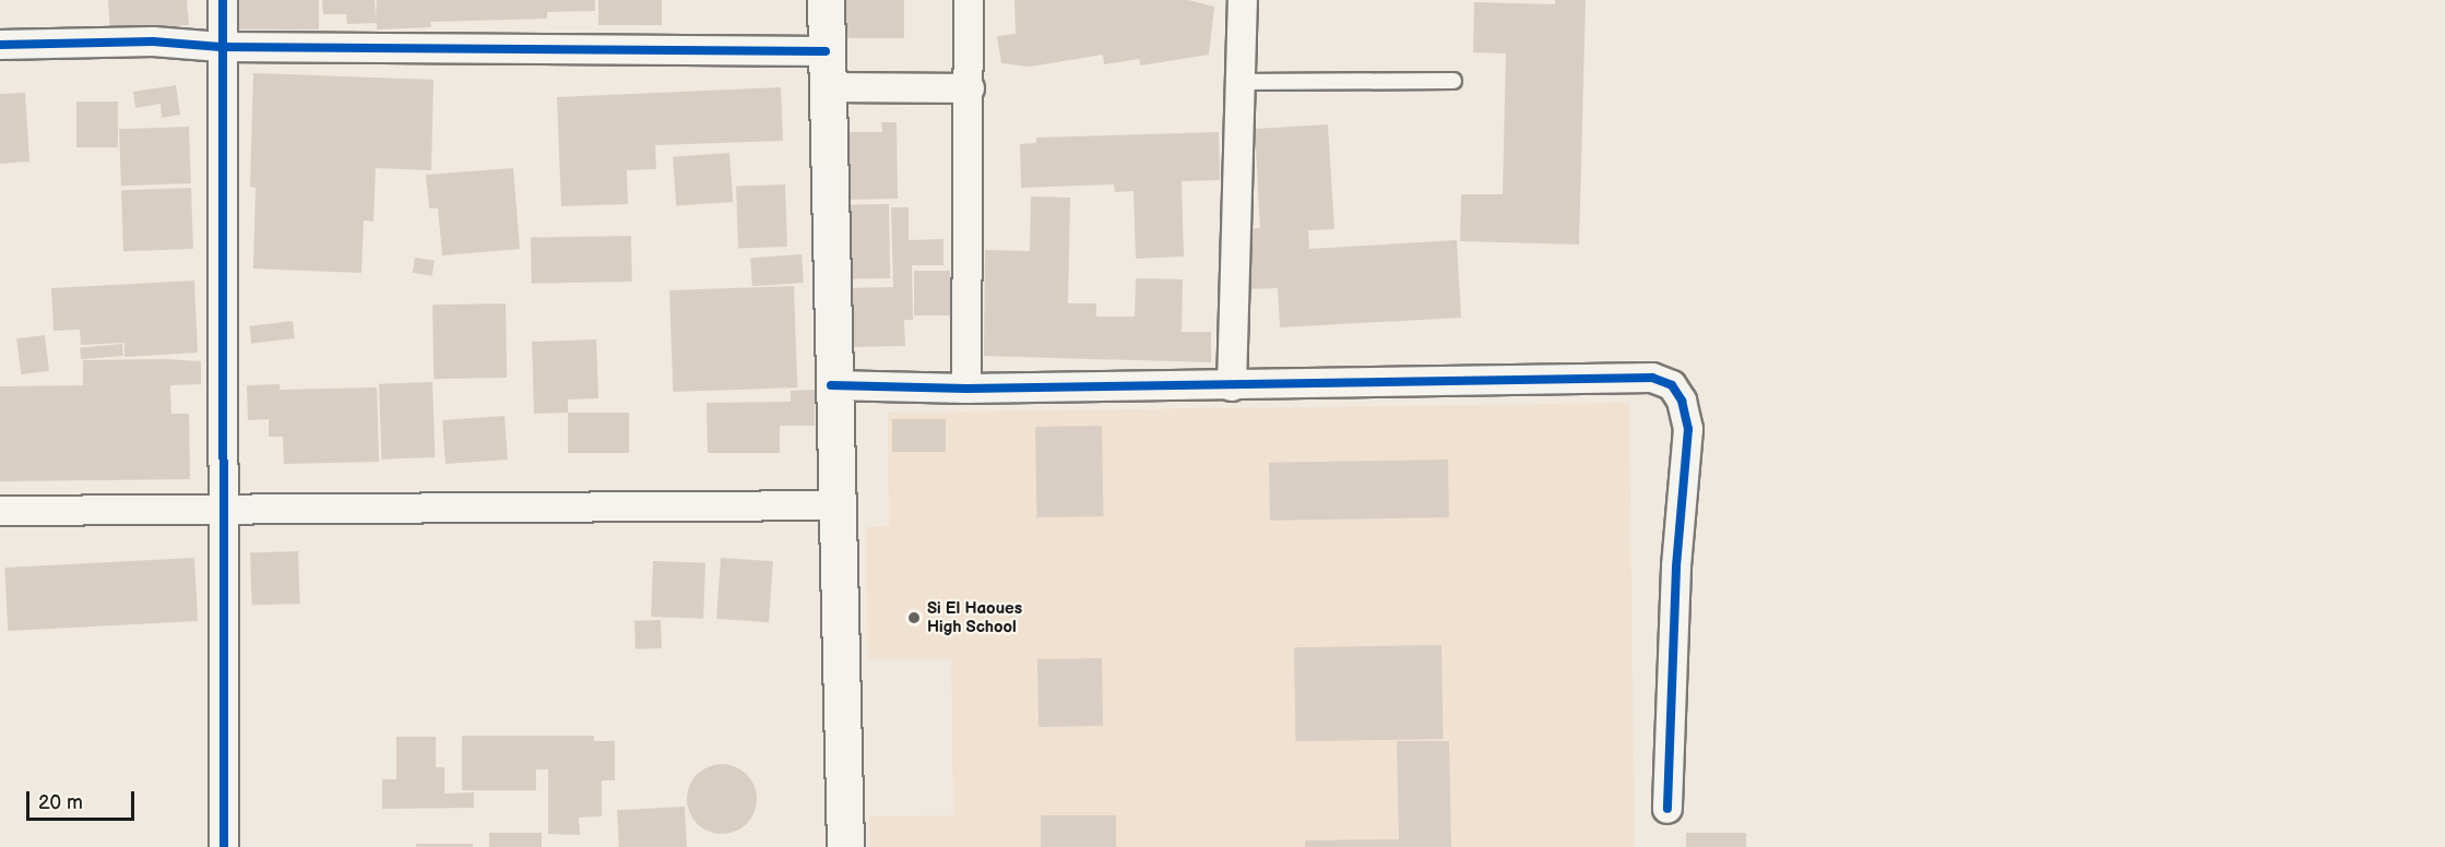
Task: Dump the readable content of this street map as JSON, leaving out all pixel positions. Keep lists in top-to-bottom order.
{
  "places": ["Si El Haoues High School"],
  "scale_bar": "20 m"
}
